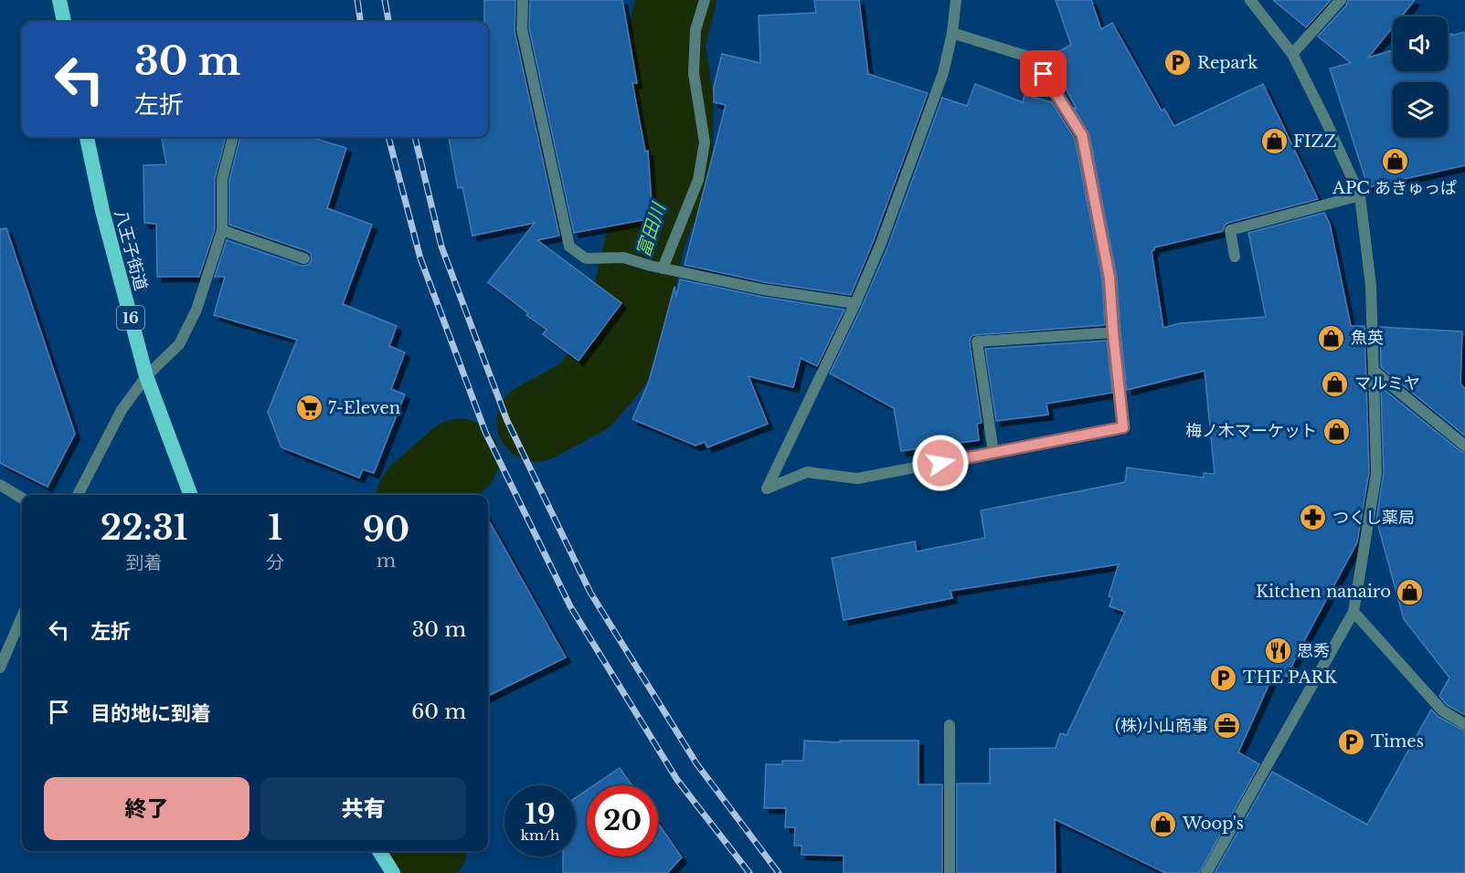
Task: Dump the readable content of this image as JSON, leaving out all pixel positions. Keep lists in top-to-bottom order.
{
  "streets": {
    "highway": ["八王子街道", "16"]
  },
  "water": ["富田川"],
  "places": {
    "parking": ["Repark", "THE PARK", "Times"],
    "shop": [
      "FIZZ",
      "APC あきゅっぱ",
      "魚英",
      "マルミヤ",
      "梅ノ木マーケット",
      "Kitchen nanairo",
      "Woop's"
    ],
    "supermarket": ["7-Eleven"],
    "pharmacy": ["つくし薬局"],
    "restaurant": ["思秀"],
    "office": ["(株)小山商事"]
  },
  "page": {
    "turn": ["30 m", "左折"],
    "eta": [
      "22:31",
      "到着",
      "1",
      "分",
      "90",
      "m"
    ],
    "list": [
      {
        "name": "左折",
        "value": "30 m"
      },
      {
        "name": "目的地に到着",
        "value": "60 m"
      }
    ],
    "buttons": ["終了", "共有"],
    "speed": "19 km/h",
    "limit": "20"
  }
}
